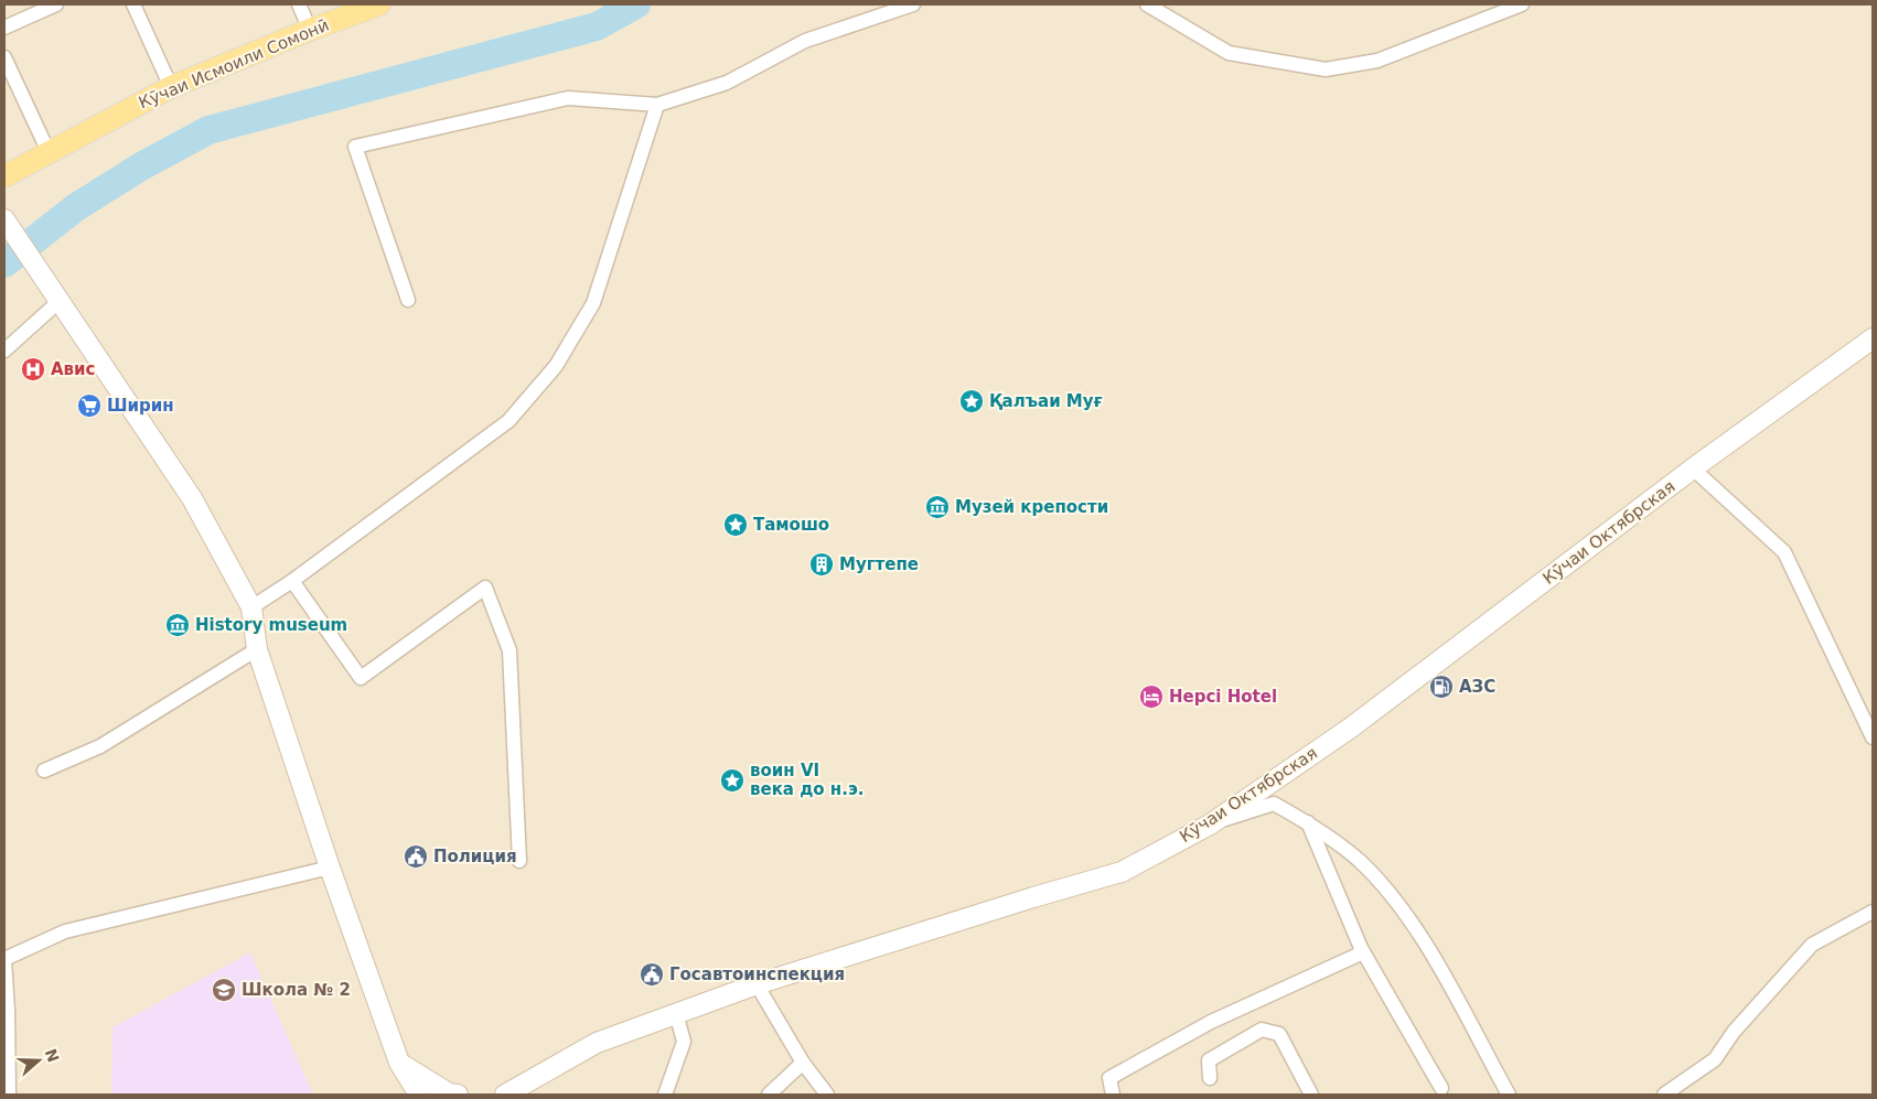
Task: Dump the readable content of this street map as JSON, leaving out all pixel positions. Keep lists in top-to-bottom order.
{
  "streets": {
    "main road": ["Кӯчаи Исмоили Сомонӣ", "Кӯчаи Октябрская"]
  },
  "places": {
    "hospital": ["Авис"],
    "place": ["Қалъаи Муғ", "Тамошо", "воин VI века до н.э."],
    "supermarket": ["Ширин"],
    "museum": ["Музей крепости", "History museum"],
    "building": ["Мугтепе"],
    "fuel station": ["АЗС"],
    "hotel": ["Hepci Hotel"],
    "public building": ["Полиция", "Госавтоинспекция"],
    "school or university": ["Школа № 2"]
  },
  "north": "right"
}
